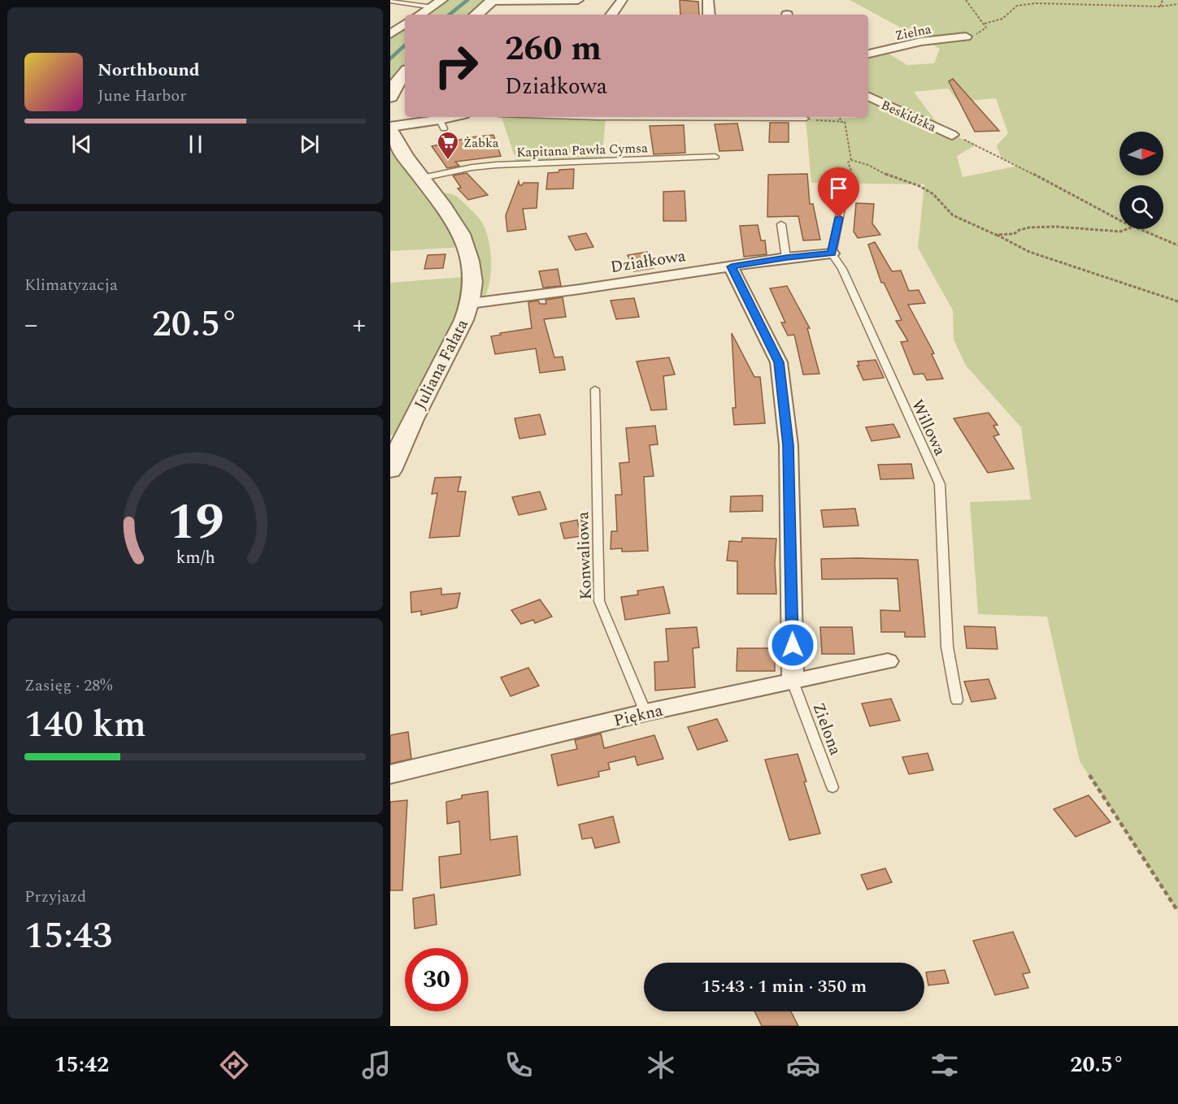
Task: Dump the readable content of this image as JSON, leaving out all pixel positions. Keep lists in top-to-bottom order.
{
  "streets": {
    "street": [
      "Zielna",
      "Beskidzka",
      "Działkowa",
      "Juliana Fałata",
      "Piękna"
    ],
    "lane": [
      "Kapitana Pawła Cymsa",
      "Willowa",
      "Konwaliowa",
      "Zielona"
    ]
  },
  "crossings": [
    ["Kapitana Pawła Cymsa", "Juliana Fałata"],
    ["Działkowa", "Juliana Fałata"],
    ["Działkowa", "Willowa"],
    ["Konwaliowa", "Piękna"],
    ["Piękna", "Zielona"]
  ],
  "places": {
    "supermarket": ["Żabka"]
  },
  "north": "right",
  "page": {
    "turn": ["260 m", "Działkowa"],
    "song": ["Northbound", "June Harbor"],
    "tile": [
      "Klimatyzacja",
      ["Zasięg · 28%", "140 km"],
      ["Przyjazd", "15:43"]
    ],
    "heat": ["−", "20.5°", "+"],
    "limit": "30",
    "trip": "15:43 · 1 min · 350 m",
    "tabs": ["15:42", "20.5°"],
    "gauge": ["19", "km/h"]
  }
}
